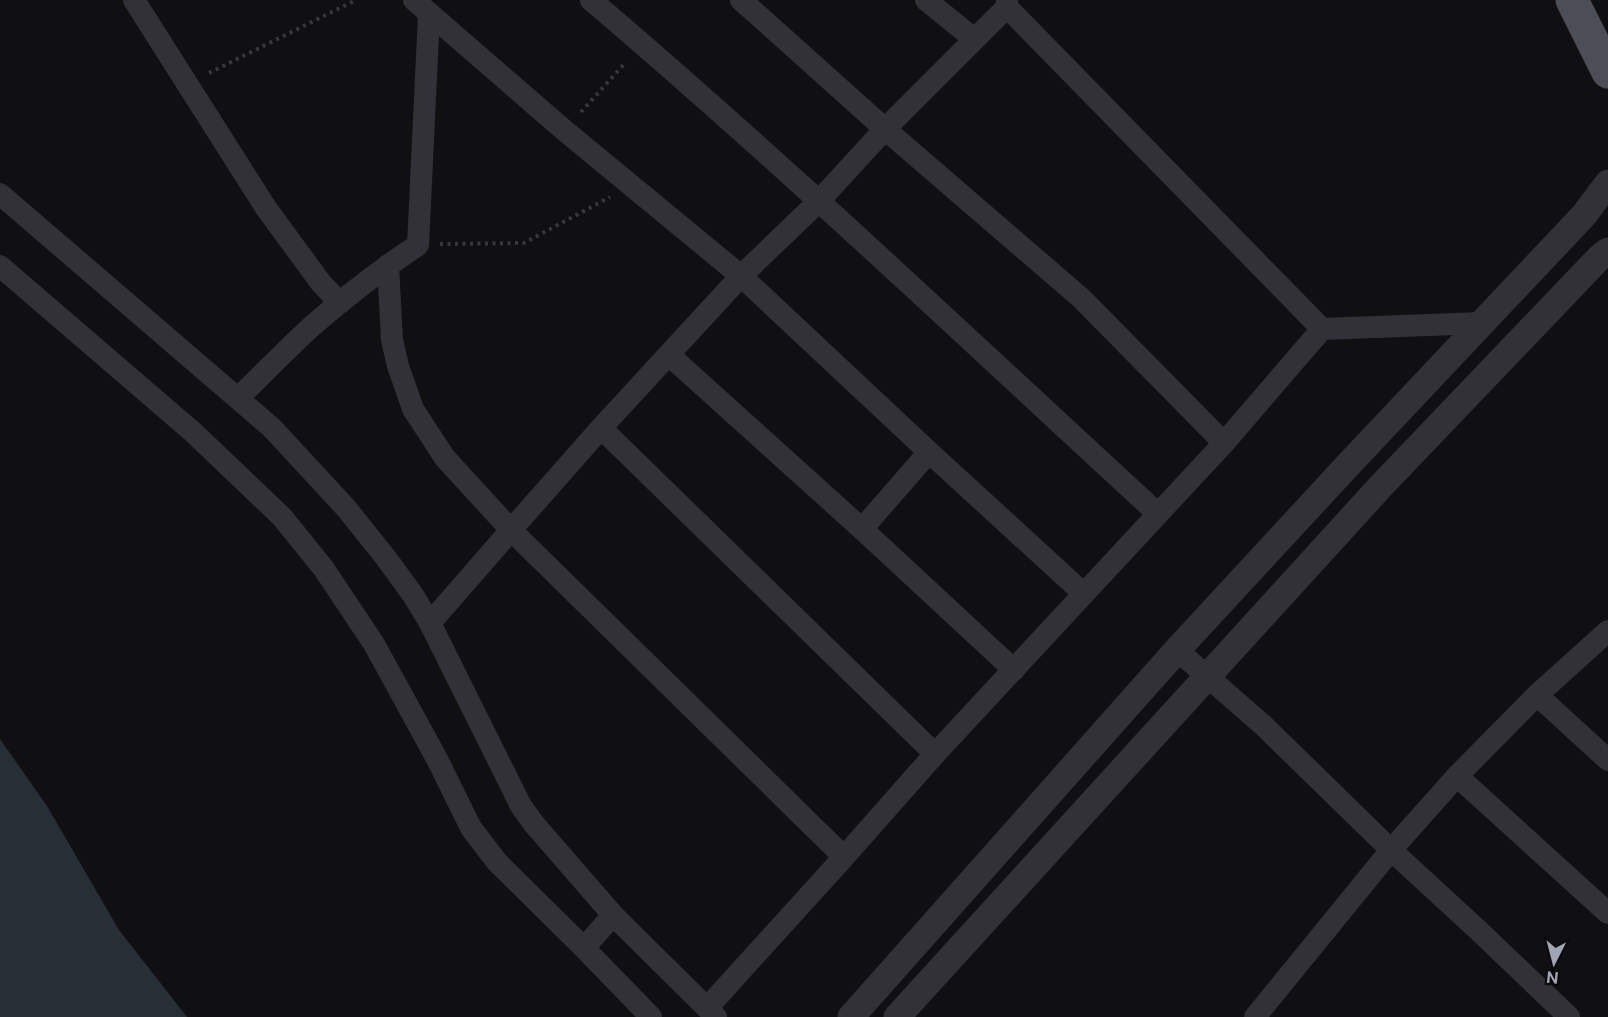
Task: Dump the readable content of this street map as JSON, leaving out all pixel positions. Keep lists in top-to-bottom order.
{
  "north": "bottom"
}
